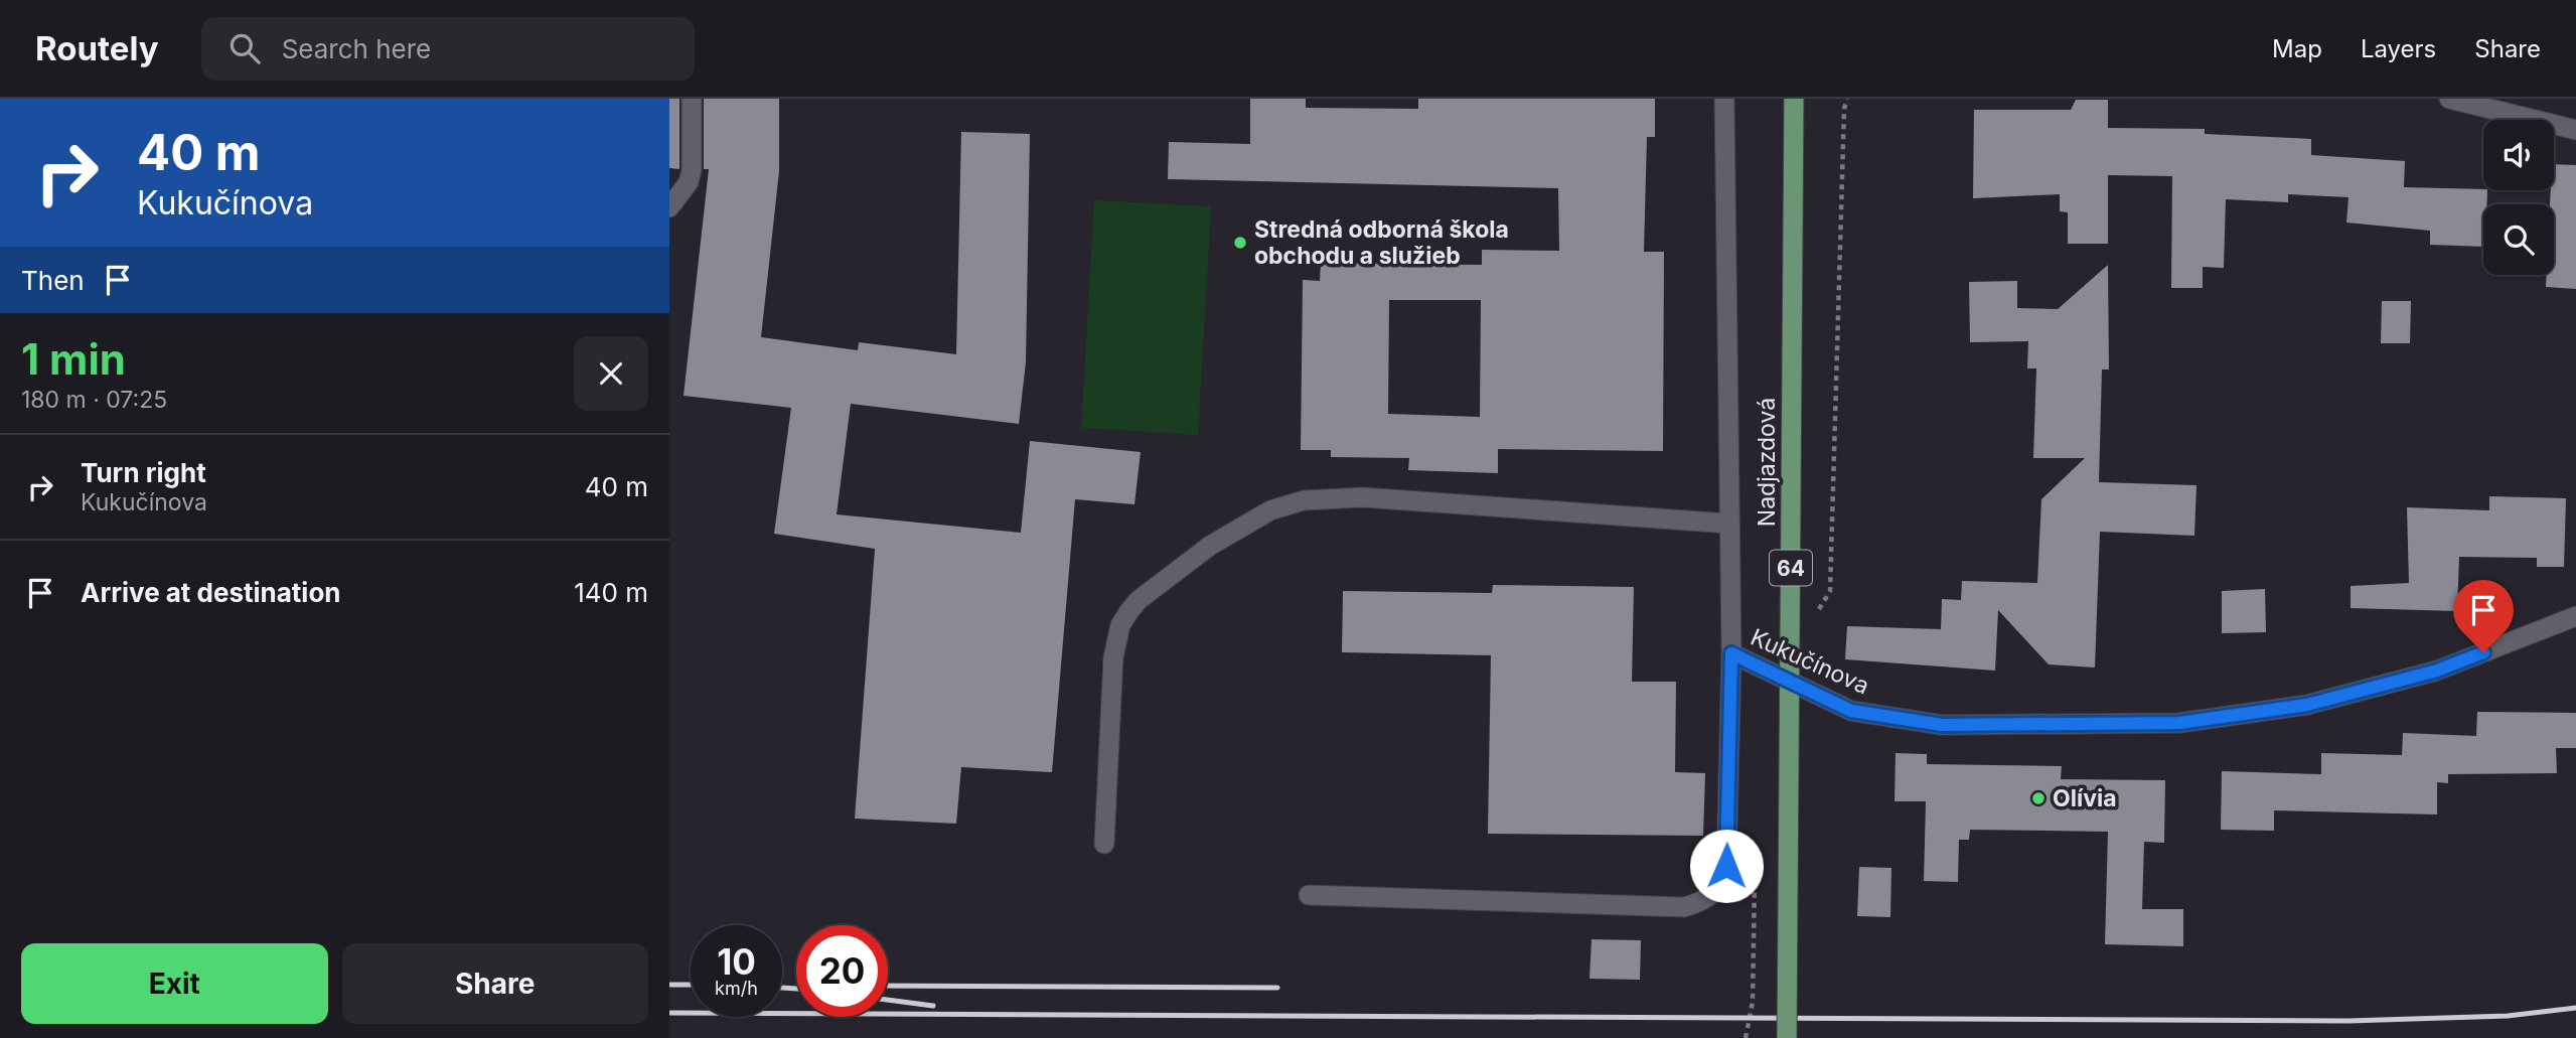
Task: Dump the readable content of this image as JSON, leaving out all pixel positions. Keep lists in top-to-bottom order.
{
  "streets": {
    "main road": ["Nadjazdová", "64"],
    "street": ["Kukučínova"]
  },
  "places": ["Stredná odborná škola obchodu a služieb", "Olívia"],
  "page": {
    "header": "Routely",
    "search": "Search here",
    "nav": ["Map", "Layers", "Share"],
    "turn": ["40 m", "Kukučínova"],
    "then": "Then",
    "heading": ["1 min", "180 m · 07:25"],
    "list": [
      {
        "name": "Turn right",
        "note": "Kukučínova",
        "value": "40 m"
      },
      {
        "name": "Arrive at destination",
        "value": "140 m"
      }
    ],
    "speed": "10 km/h",
    "limit": "20",
    "buttons": ["Exit", "Share"]
  }
}
